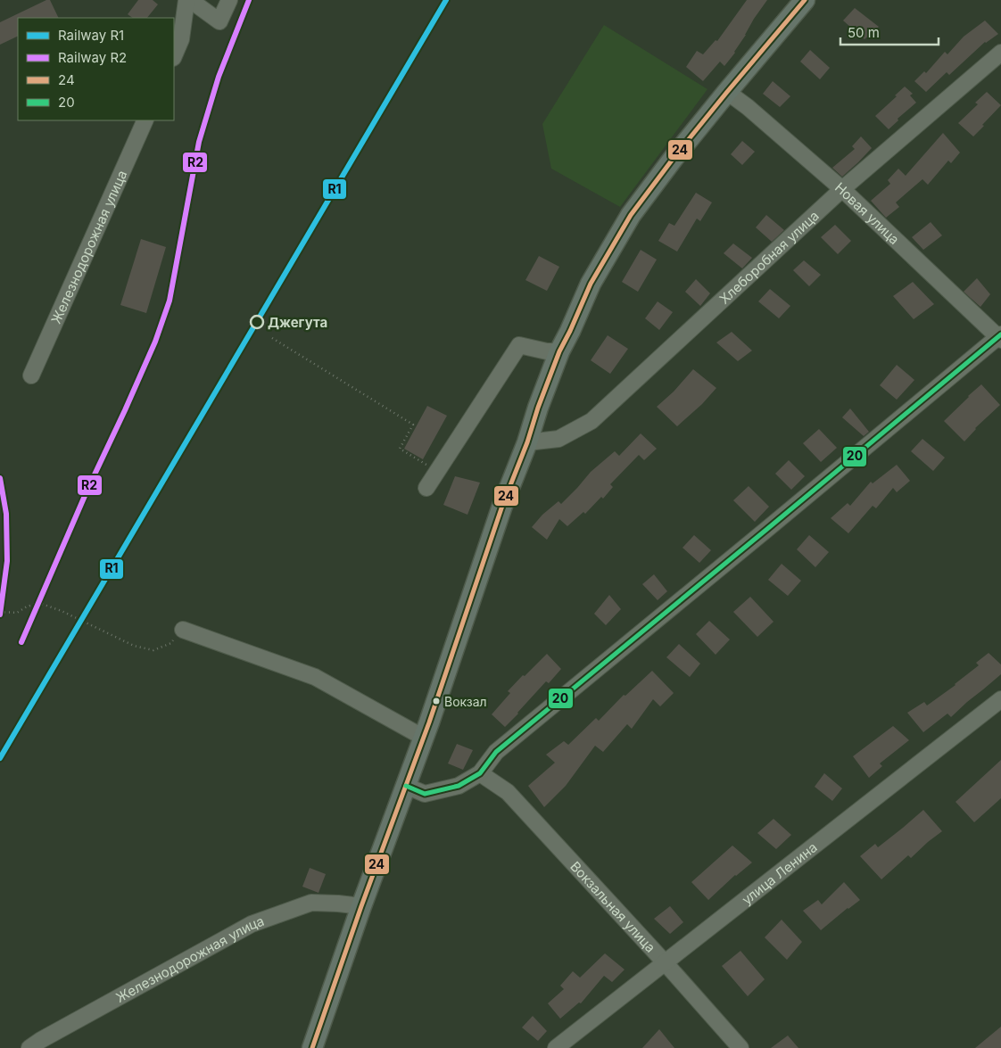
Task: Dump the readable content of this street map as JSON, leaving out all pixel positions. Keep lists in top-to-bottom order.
{
  "streets": {
    "street": [
      "Новая улица",
      "Железнодорожная улица",
      "Хлеборобная улица",
      "улица Ленина",
      "Вокзальная улица"
    ]
  },
  "crossings": [
    ["Новая улица", "Хлеборобная улица"],
    ["улица Ленина", "Вокзальная улица"]
  ],
  "places": ["Джегута", "Вокзал"],
  "lines": [
    "rail line R1",
    "rail line R2",
    "transit line 24",
    "transit line 20"
  ],
  "legend": [
    "Railway R1",
    "Railway R2",
    "24",
    "20"
  ],
  "scale_bar": "50 m"
}
